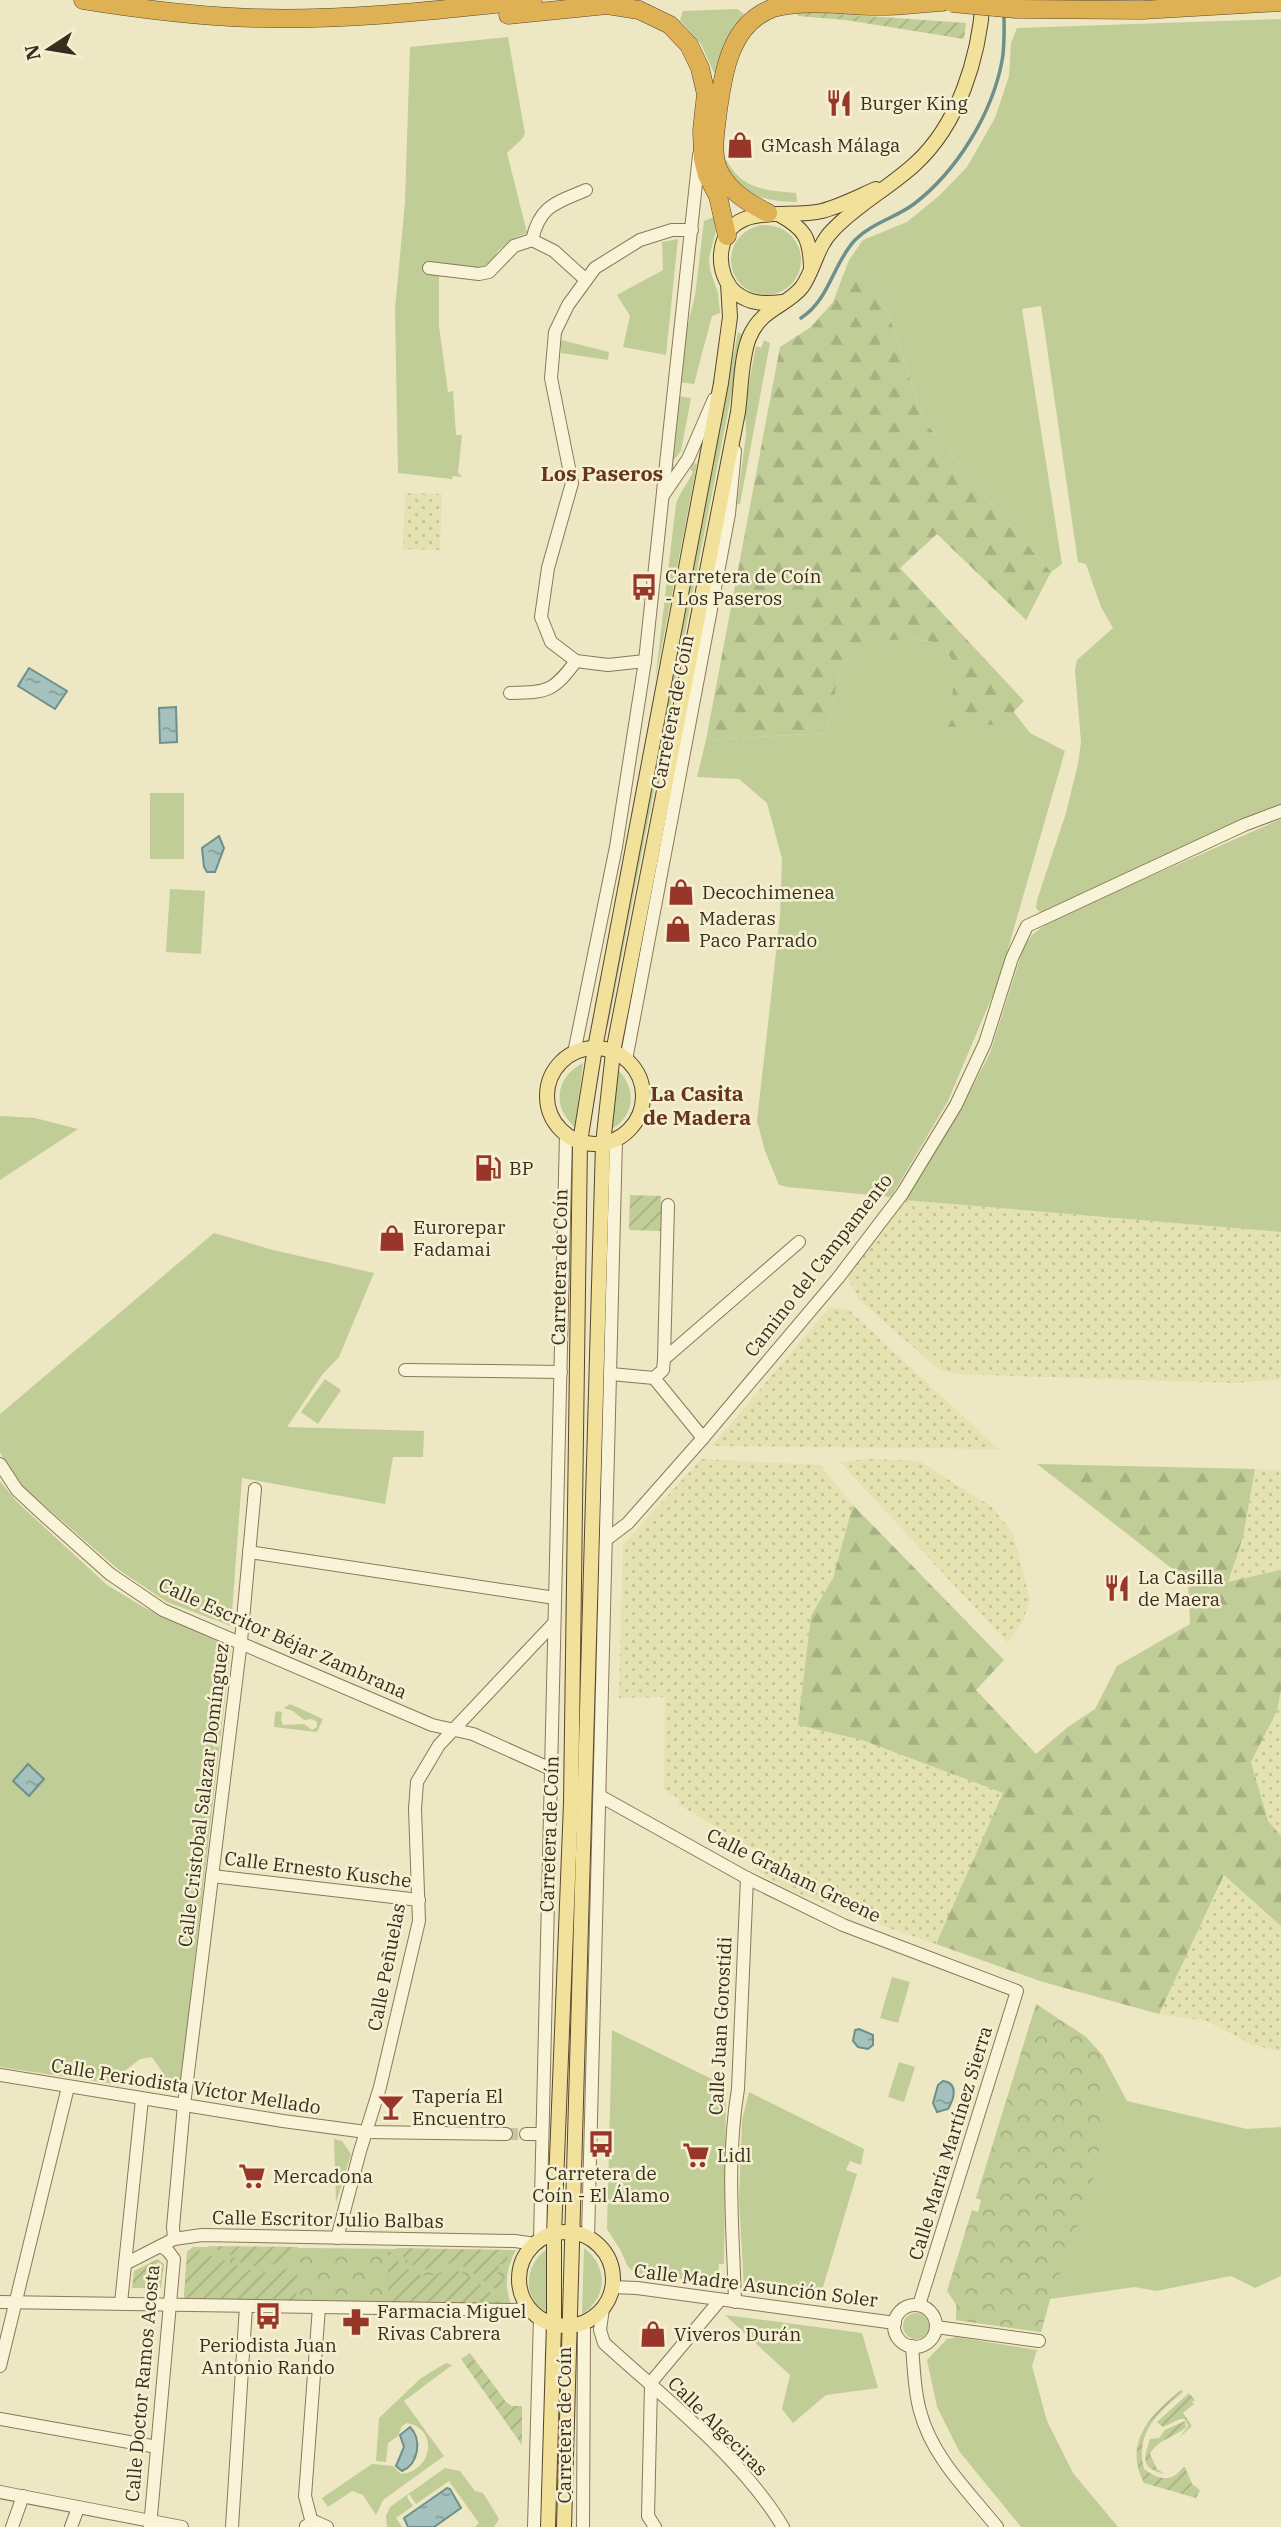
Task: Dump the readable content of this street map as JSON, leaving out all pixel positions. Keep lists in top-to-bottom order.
{
  "streets": {
    "main road": ["Carretera de Coín"],
    "street": [
      "Camino del Campamento",
      "Calle Escritor Béjar Zambrana",
      "Calle Cristobal Salazar Domínguez",
      "Calle Ernesto Kusche",
      "Calle Graham Greene",
      "Calle Peñuelas",
      "Calle Juan Gorostidi",
      "Calle Periodista Víctor Mellado",
      "Calle María Martínez Sierra",
      "Calle Escritor Julio Balbas",
      "Calle Madre Asunción Soler",
      "Calle Doctor Ramos Acosta",
      "Calle Algeciras"
    ]
  },
  "crossings": [
    ["Carretera de Coín", "Calle Escritor Béjar Zambrana"],
    ["Carretera de Coín", "Calle Peñuelas"],
    ["Carretera de Coín", "Calle Escritor Julio Balbas"],
    ["Calle Escritor Béjar Zambrana", "Calle Cristobal Salazar Domínguez"],
    ["Calle Escritor Béjar Zambrana", "Calle Peñuelas"],
    ["Calle Cristobal Salazar Domínguez", "Calle Ernesto Kusche"],
    ["Calle Cristobal Salazar Domínguez", "Calle Periodista Víctor Mellado"],
    ["Calle Cristobal Salazar Domínguez", "Calle Doctor Ramos Acosta"],
    ["Calle Ernesto Kusche", "Calle Peñuelas"],
    ["Calle Graham Greene", "Calle Juan Gorostidi"],
    ["Calle Graham Greene", "Calle María Martínez Sierra"],
    ["Calle Peñuelas", "Calle Periodista Víctor Mellado"],
    ["Calle Peñuelas", "Calle Escritor Julio Balbas"],
    ["Calle Juan Gorostidi", "Calle Madre Asunción Soler"],
    ["Calle Periodista Víctor Mellado", "Calle Doctor Ramos Acosta"],
    ["Calle María Martínez Sierra", "Calle Madre Asunción Soler"],
    ["Calle Escritor Julio Balbas", "Calle Doctor Ramos Acosta"]
  ],
  "districts": ["Los Paseros", "La Casita de Madera"],
  "places": {
    "restaurant": ["Burger King", "La Casilla de Maera"],
    "shop": [
      "GMcash Málaga",
      "Decochimenea",
      "Maderas Paco Parrado",
      "Eurorepar Fadamai",
      "Viveros Durán"
    ],
    "bus stop": ["Carretera de Coín - Los Paseros", "Carretera de Coín - El Álamo", "Periodista Juan Antonio Rando"],
    "fuel station": ["BP"],
    "bar": ["Tapería El Encuentro"],
    "supermarket": ["Lidl", "Mercadona"],
    "pharmacy": ["Farmacia Miguel Rivas Cabrera"]
  },
  "north": "left"
}
